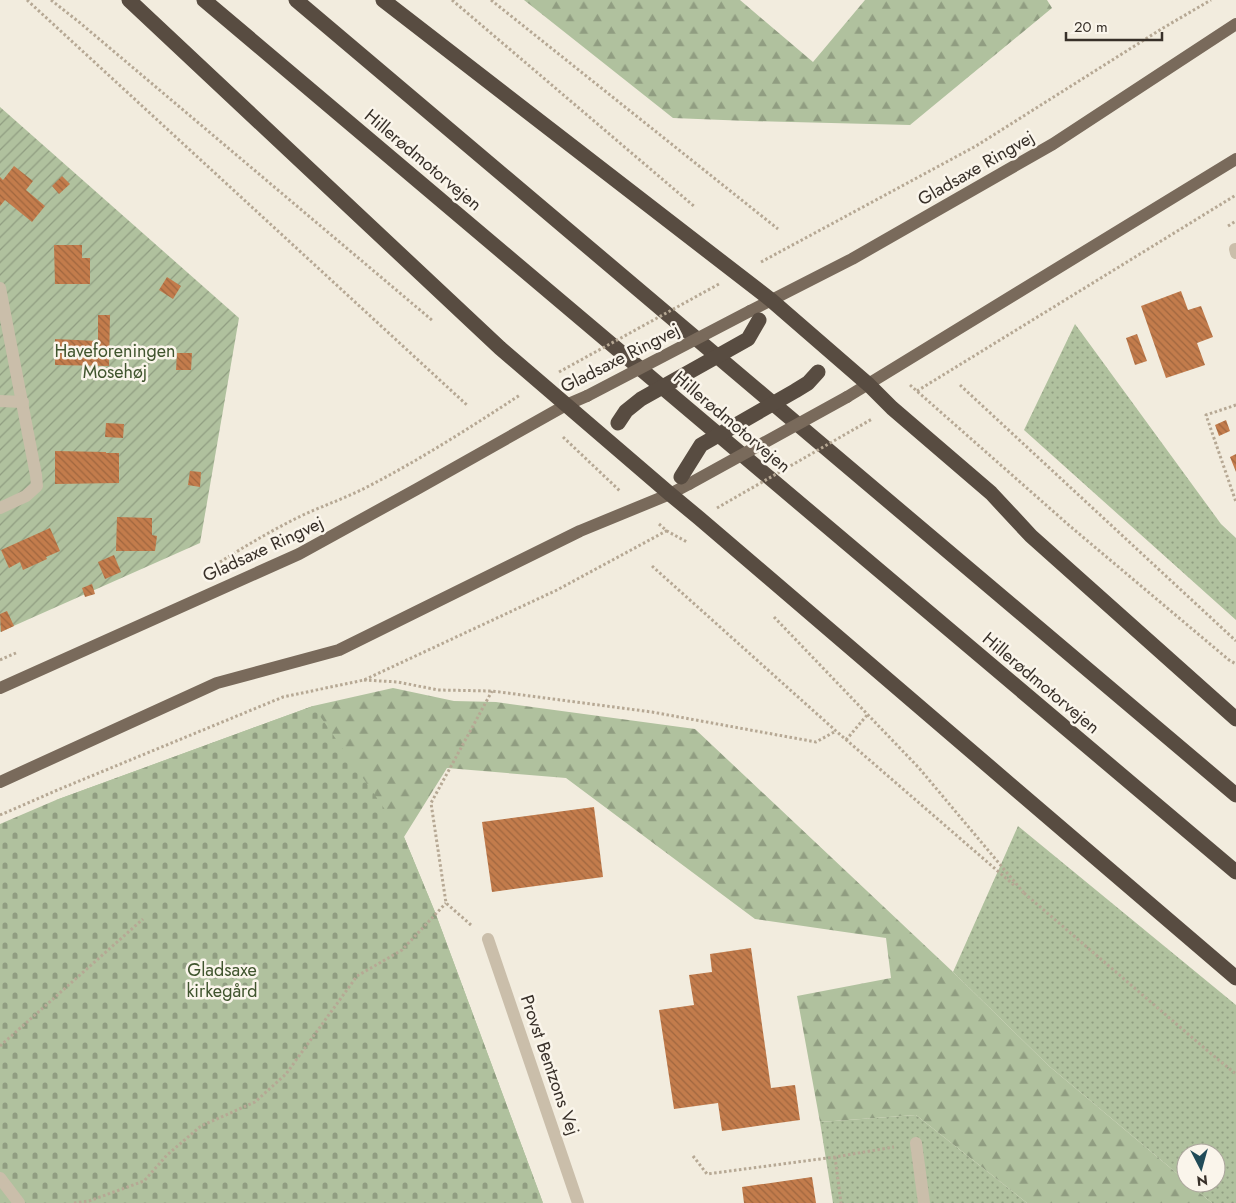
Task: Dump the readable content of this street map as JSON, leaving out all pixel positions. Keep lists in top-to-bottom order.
{
  "streets": {
    "highway": ["Hillerødmotorvejen"],
    "main road": ["Gladsaxe Ringvej"],
    "street": ["Provst Bentzons Vej"]
  },
  "parks": ["Haveforeningen Mosehøj", "Gladsaxe kirkegård"],
  "scale_bar": "20 m",
  "north": "bottom"
}
